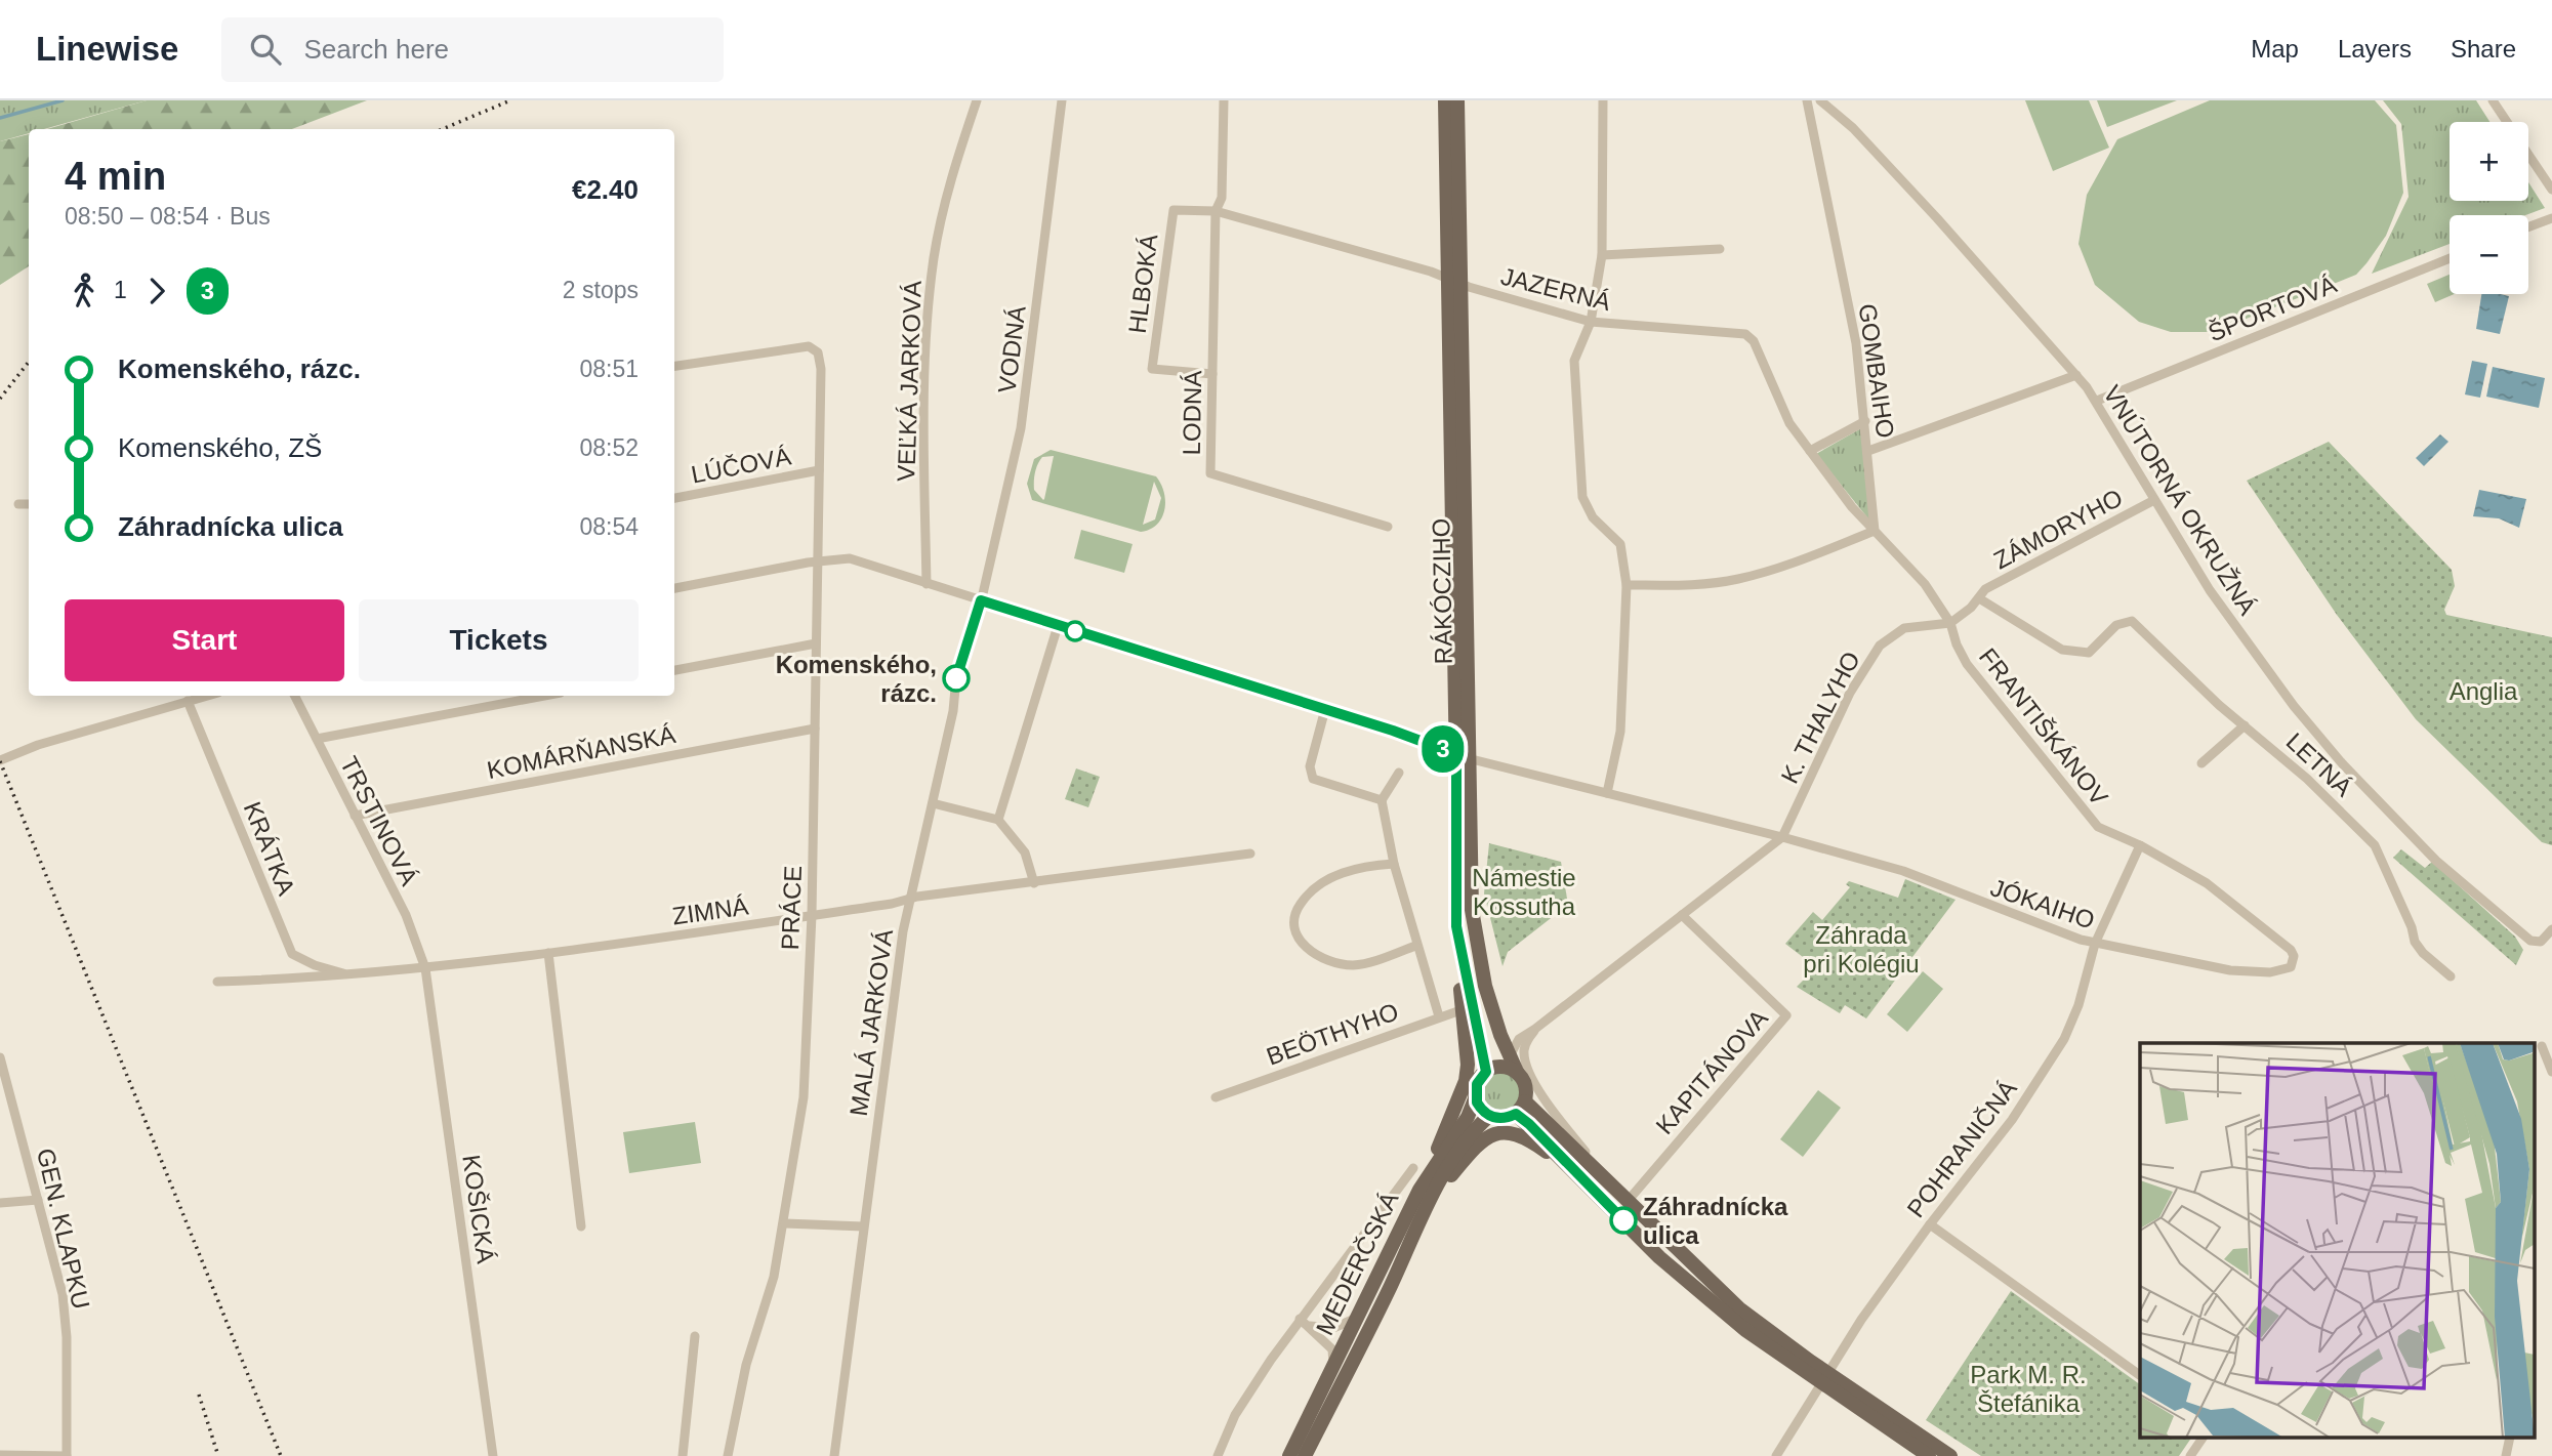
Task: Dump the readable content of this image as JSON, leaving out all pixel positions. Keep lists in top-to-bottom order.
{
  "streets": {
    "main road": ["RÁKÓCZIHO", "MEDERČSKÁ"],
    "street": [
      "HLBOKÁ",
      "JAZERNÁ",
      "ŠPORTOVÁ",
      "VODNÁ",
      "GOMBAIHO",
      "VEĽKÁ JARKOVÁ",
      "LODNÁ",
      "LÚČOVÁ",
      "VNÚTORNÁ OKRUŽNÁ",
      "ZÁMORYHO",
      "K. THALYHO",
      "FRANTIŠKÁNOV",
      "KOMÁRŇANSKÁ",
      "LETNÁ",
      "TRSTINOVÁ",
      "KRÁTKA",
      "JÓKAIHO",
      "PRÁCE",
      "ZIMNÁ",
      "MALÁ JARKOVÁ",
      "BEÖTHYHO",
      "KAPITÁNOVA",
      "POHRANIČNÁ",
      "KOŠICKÁ",
      "GEN. KLAPKU"
    ]
  },
  "crossings": [
    ["HLBOKÁ", "JAZERNÁ"],
    ["HLBOKÁ", "LODNÁ"],
    ["JAZERNÁ", "GOMBAIHO"],
    ["JAZERNÁ", "LODNÁ"],
    ["JAZERNÁ", "RÁKÓCZIHO"],
    ["ŠPORTOVÁ", "VNÚTORNÁ OKRUŽNÁ"],
    ["VODNÁ", "MALÁ JARKOVÁ"],
    ["LÚČOVÁ", "PRÁCE"],
    ["VNÚTORNÁ OKRUŽNÁ", "ZÁMORYHO"],
    ["ZÁMORYHO", "K. THALYHO"],
    ["ZÁMORYHO", "FRANTIŠKÁNOV"],
    ["ZÁMORYHO", "LETNÁ"],
    ["RÁKÓCZIHO", "MEDERČSKÁ"],
    ["K. THALYHO", "FRANTIŠKÁNOV"],
    ["K. THALYHO", "JÓKAIHO"],
    ["FRANTIŠKÁNOV", "JÓKAIHO"],
    ["FRANTIŠKÁNOV", "POHRANIČNÁ"],
    ["KOMÁRŇANSKÁ", "TRSTINOVÁ"],
    ["KOMÁRŇANSKÁ", "PRÁCE"],
    ["TRSTINOVÁ", "ZIMNÁ"],
    ["TRSTINOVÁ", "KOŠICKÁ"],
    ["KRÁTKA", "ZIMNÁ"],
    ["JÓKAIHO", "POHRANIČNÁ"],
    ["PRÁCE", "ZIMNÁ"],
    ["ZIMNÁ", "MALÁ JARKOVÁ"],
    ["ZIMNÁ", "KOŠICKÁ"]
  ],
  "parks": [
    "Anglia",
    "Námestie Kossutha",
    "Záhrada pri Kolégiu",
    "Park M. R. Štefánika"
  ],
  "places": ["Komenského, rázc.", "Záhradnícka ulica"],
  "lines": ["bus line 3"],
  "page": {
    "header": "Linewise",
    "search": "Search here",
    "nav": ["Map", "Layers", "Share"],
    "on_map": "3",
    "map_buttons": ["+", "−"],
    "heading": ["4 min", "08:50 – 08:54 · Bus", "€2.40"],
    "legs": ["1", "3", "2 stops"],
    "list": [
      {
        "name": "Komenského, rázc.",
        "value": "08:51"
      },
      {
        "name": "Komenského, ZŠ",
        "value": "08:52"
      },
      {
        "name": "Záhradnícka ulica",
        "value": "08:54"
      }
    ],
    "buttons": ["Start", "Tickets"]
  }
}
